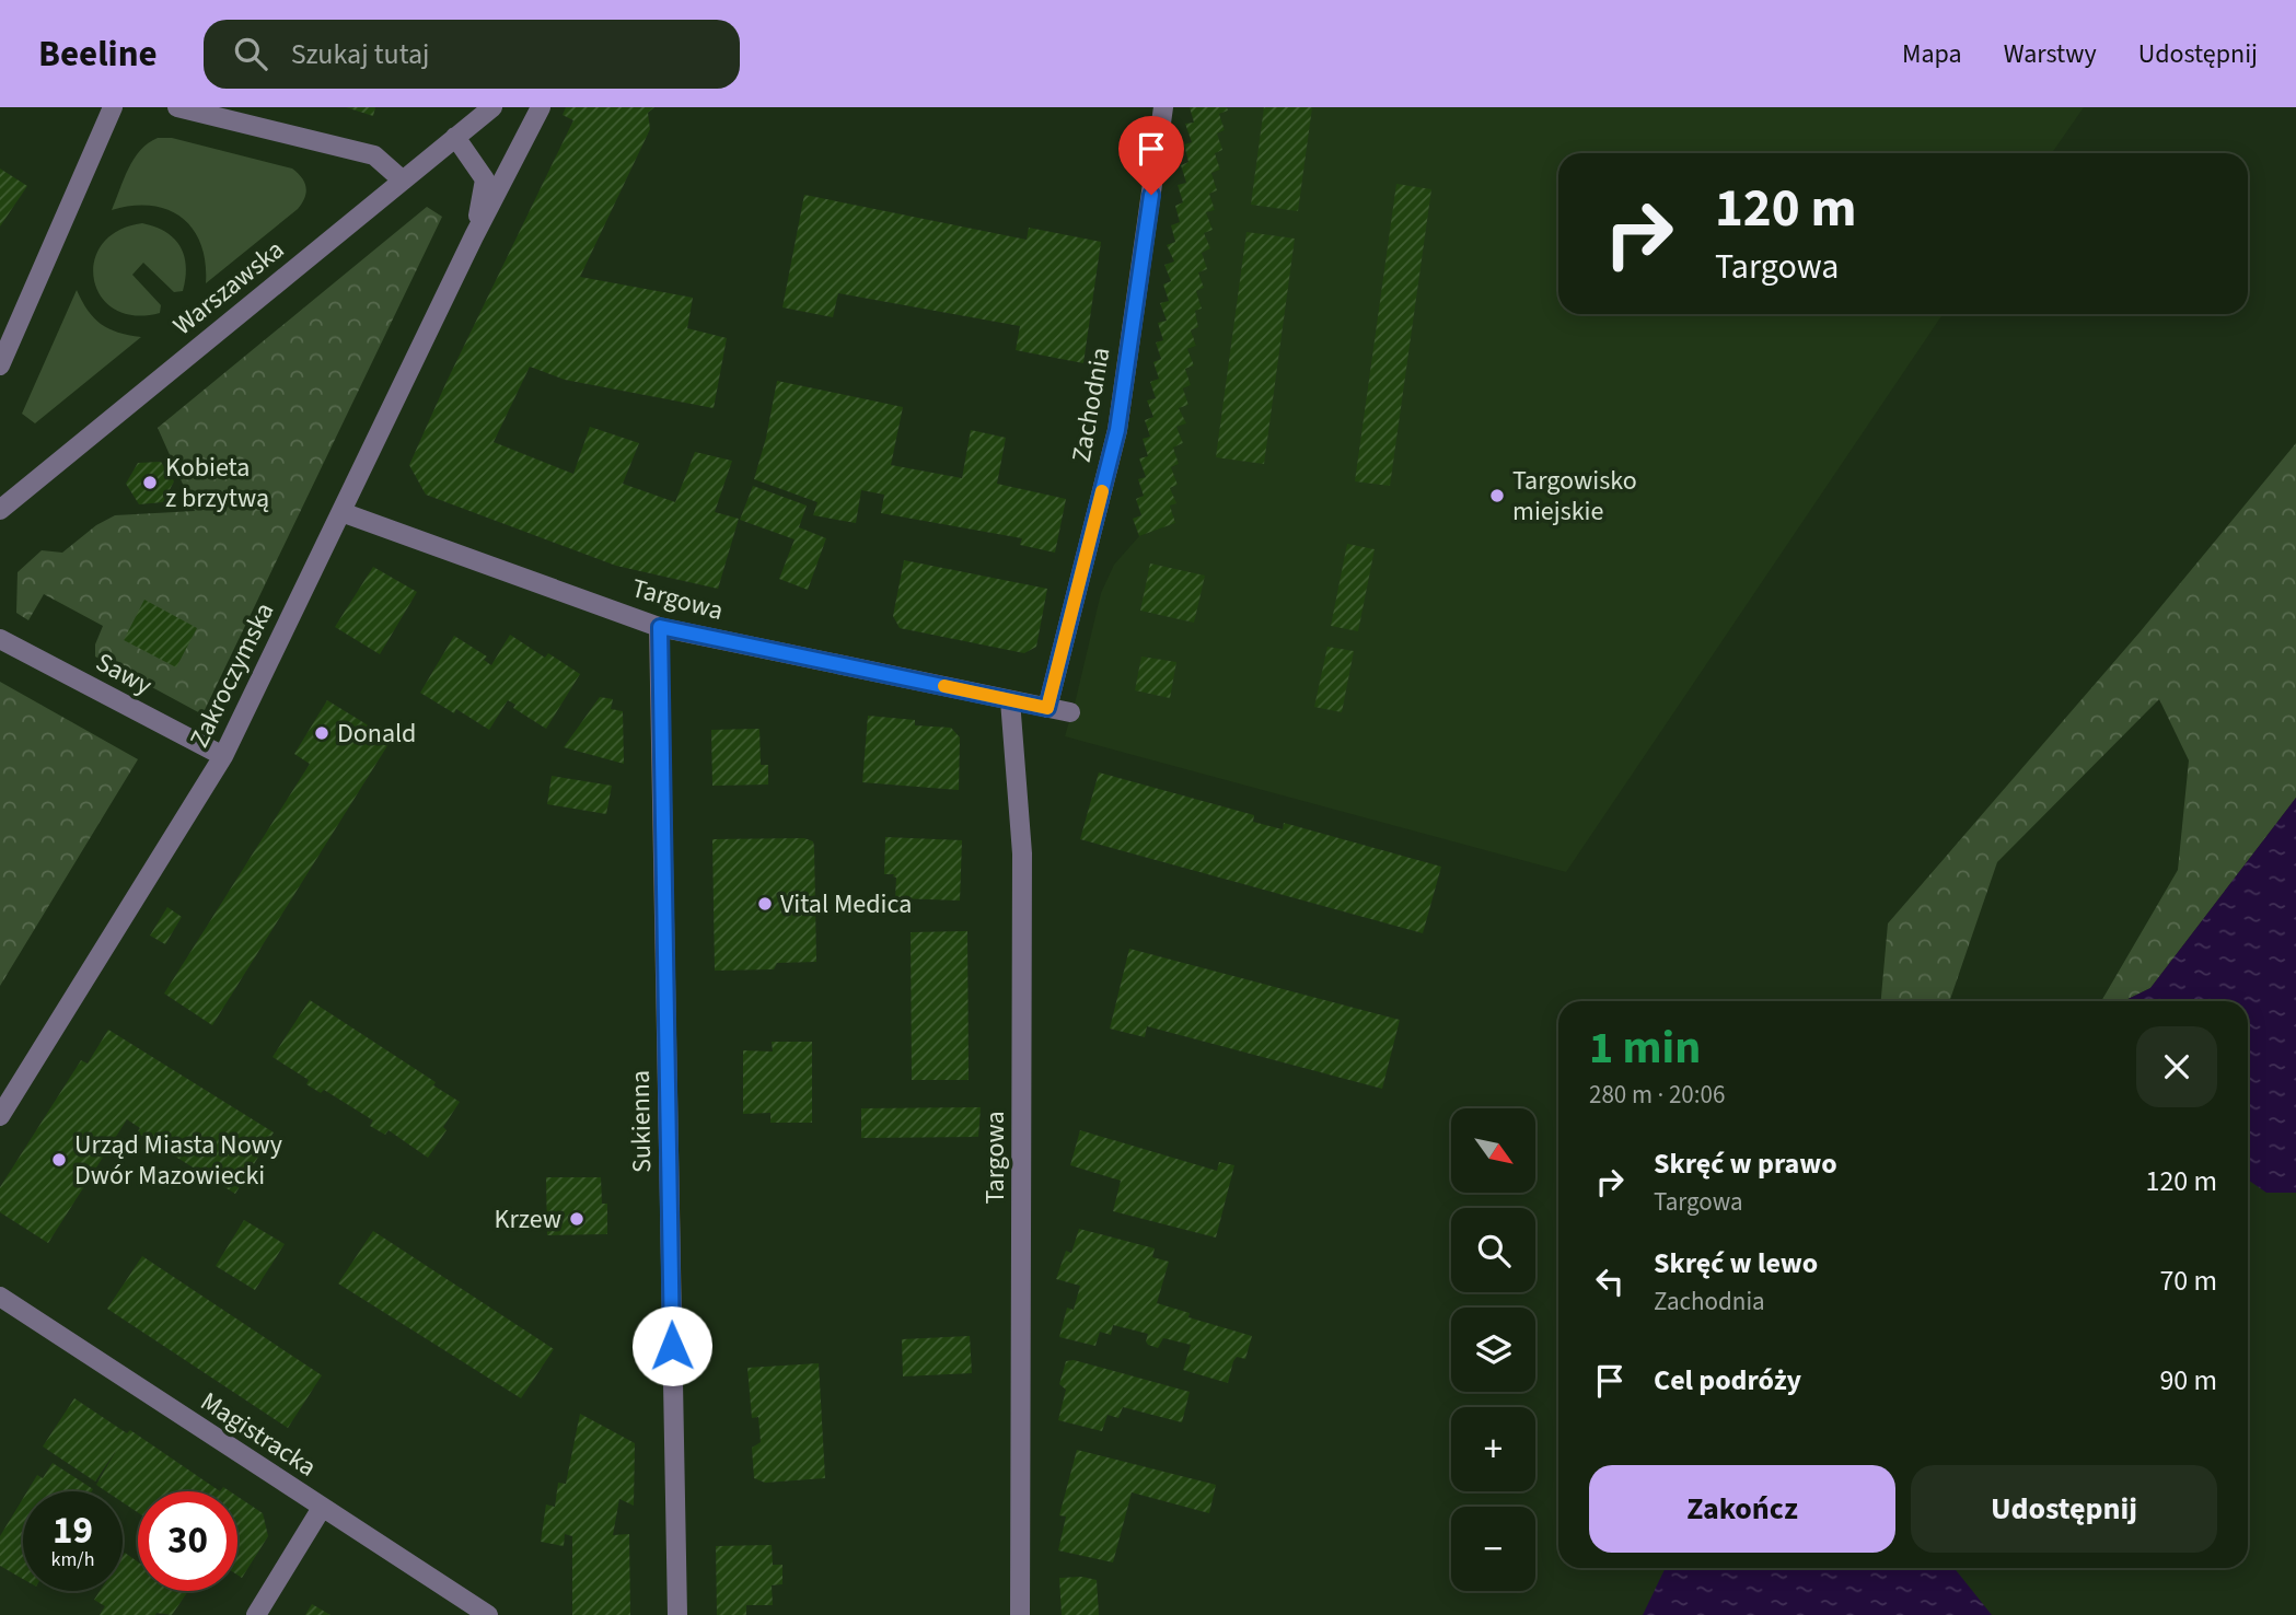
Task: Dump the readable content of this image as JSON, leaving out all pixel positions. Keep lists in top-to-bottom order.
{
  "streets": {
    "street": [
      "Warszawska",
      "Zachodnia",
      "Targowa",
      "Sawy",
      "Zakroczymska",
      "Sukienna",
      "Magistracka"
    ]
  },
  "crossings": [
    ["Warszawska", "Zakroczymska"],
    ["Zachodnia", "Targowa"],
    ["Targowa", "Zakroczymska"],
    ["Targowa", "Sukienna"],
    ["Sawy", "Zakroczymska"]
  ],
  "places": [
    "Kobieta z brzytwą",
    "Targowisko miejskie",
    "Donald",
    "Vital Medica",
    "Urząd Miasta Nowy Dwór Mazowiecki",
    "Krzew"
  ],
  "north": "bottom right",
  "page": {
    "header": "Beeline",
    "search": "Szukaj tutaj",
    "nav": ["Mapa", "Warstwy", "Udostępnij"],
    "turn": ["120 m", "Targowa"],
    "heading": ["1 min", "280 m · 20:06"],
    "map_buttons": ["+", "−"],
    "list": [
      {
        "name": "Skręć w prawo",
        "note": "Targowa",
        "value": "120 m"
      },
      {
        "name": "Skręć w lewo",
        "note": "Zachodnia",
        "value": "70 m"
      },
      {
        "name": "Cel podróży",
        "value": "90 m"
      }
    ],
    "buttons": ["Zakończ", "Udostępnij"],
    "speed": "19 km/h",
    "limit": "30"
  }
}
